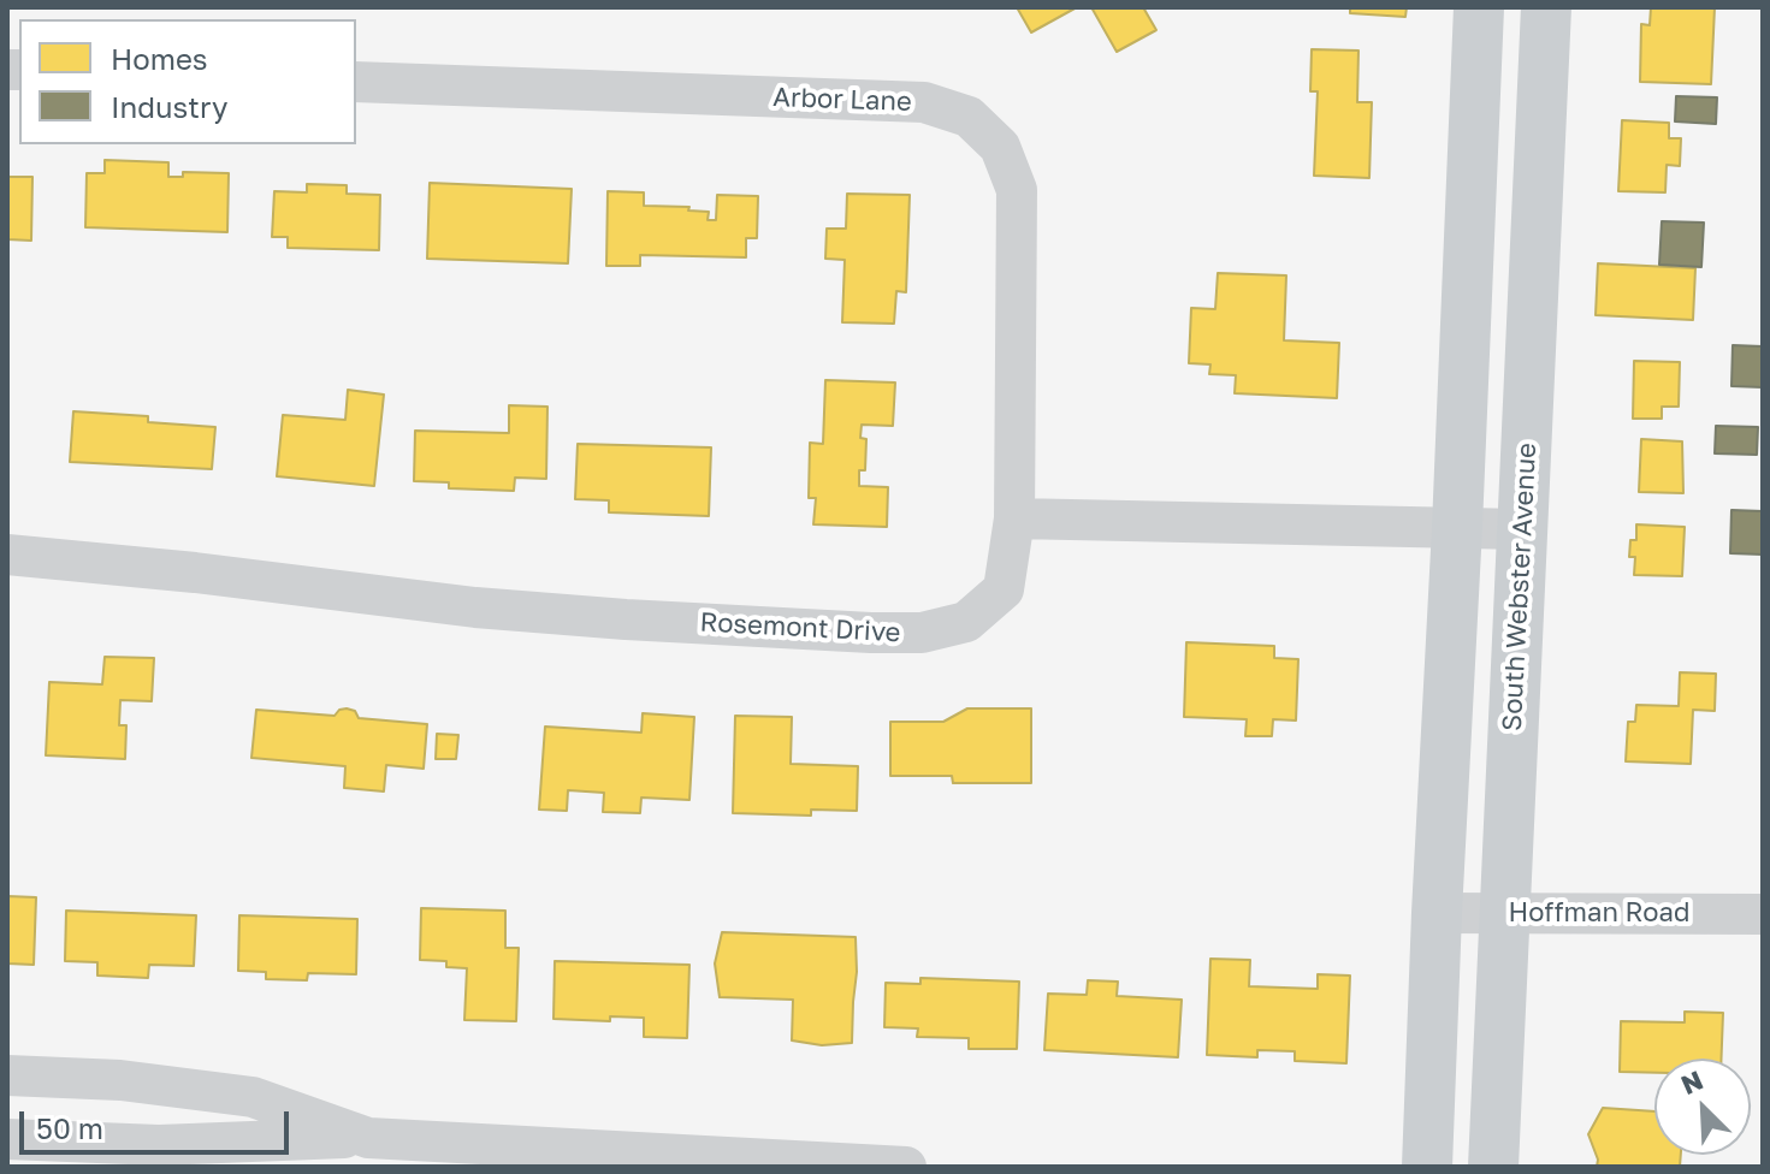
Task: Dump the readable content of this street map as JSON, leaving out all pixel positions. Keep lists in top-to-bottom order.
{
  "streets": {
    "main road": ["South Webster Avenue"],
    "street": ["Arbor Lane", "Rosemont Drive", "Hoffman Road"]
  },
  "crossings": [
    ["Arbor Lane", "Rosemont Drive"],
    ["South Webster Avenue", "Hoffman Road"]
  ],
  "legend": ["Homes", "Industry"],
  "scale_bar": "50 m",
  "north": "top left"
}
